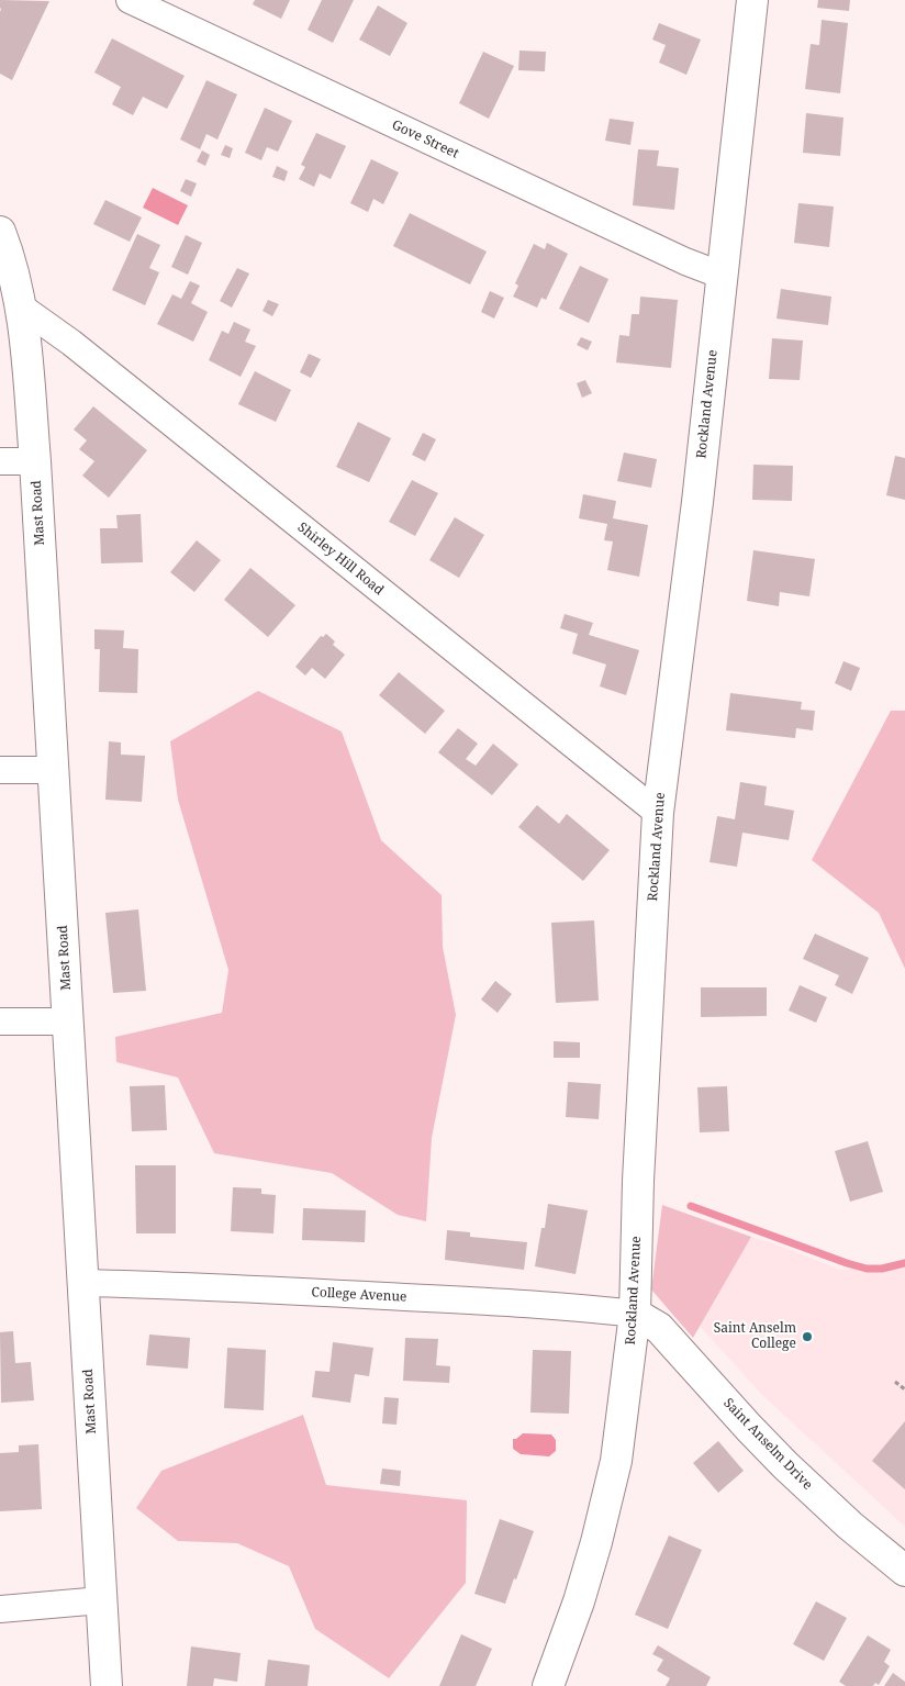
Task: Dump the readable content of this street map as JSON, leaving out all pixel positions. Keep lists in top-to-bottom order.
{
  "streets": {
    "street": [
      "Gove Street",
      "Rockland Avenue",
      "Mast Road",
      "Shirley Hill Road",
      "College Avenue",
      "Saint Anselm Drive"
    ]
  },
  "crossings": [
    ["Gove Street", "Rockland Avenue"],
    ["Rockland Avenue", "Shirley Hill Road"],
    ["Rockland Avenue", "College Avenue"],
    ["Rockland Avenue", "Saint Anselm Drive"],
    ["Mast Road", "Shirley Hill Road"],
    ["Mast Road", "College Avenue"],
    ["College Avenue", "Saint Anselm Drive"]
  ],
  "places": ["Saint Anselm College"]
}
